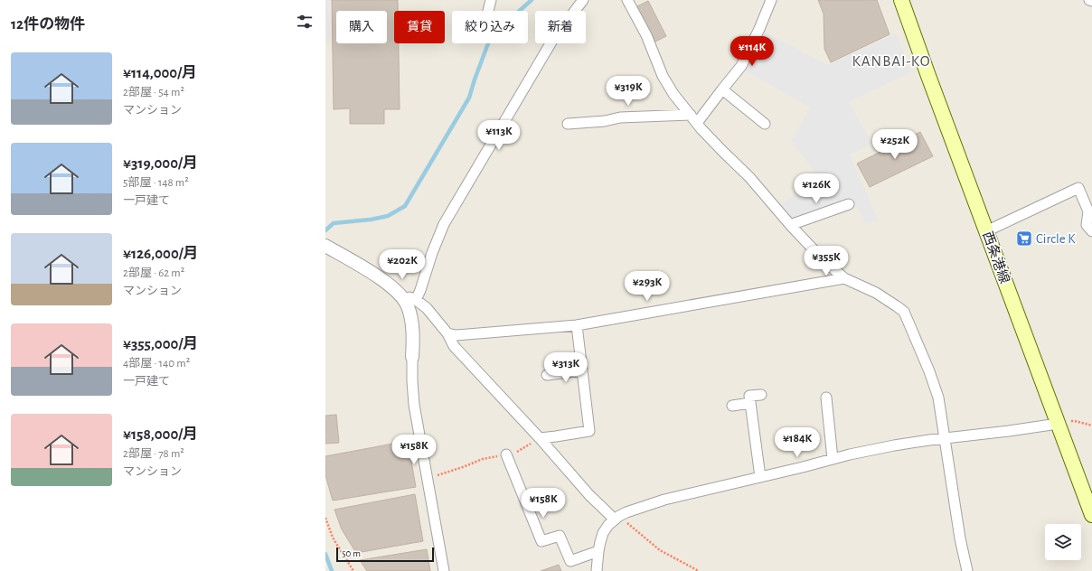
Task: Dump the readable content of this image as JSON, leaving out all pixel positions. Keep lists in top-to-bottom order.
{
  "streets": {
    "main road": ["西条港線"]
  },
  "districts": ["KANBAI-KO"],
  "places": {
    "supermarket": ["Circle K"]
  },
  "scale_bar": "50 m",
  "page": {
    "heading": "12件の物件",
    "chip": [
      "購入",
      "賃貸",
      "絞り込み",
      "新着"
    ],
    "price": [
      "¥114K",
      "¥319K",
      "¥113K",
      "¥252K",
      "¥126K",
      "¥355K",
      "¥202K",
      "¥293K",
      "¥313K",
      "¥184K",
      "¥158K",
      "¥158K"
    ],
    "list": [
      {
        "name": "¥114,000/月",
        "note": "2部屋 · 54 m² · マンション"
      },
      {
        "name": "¥319,000/月",
        "note": "5部屋 · 148 m² · 一戸建て"
      },
      {
        "name": "¥126,000/月",
        "note": "2部屋 · 62 m² · マンション"
      },
      {
        "name": "¥355,000/月",
        "note": "4部屋 · 140 m² · 一戸建て"
      },
      {
        "name": "¥158,000/月",
        "note": "2部屋 · 78 m² · マンション"
      }
    ],
    "scale": "50 m"
  }
}
